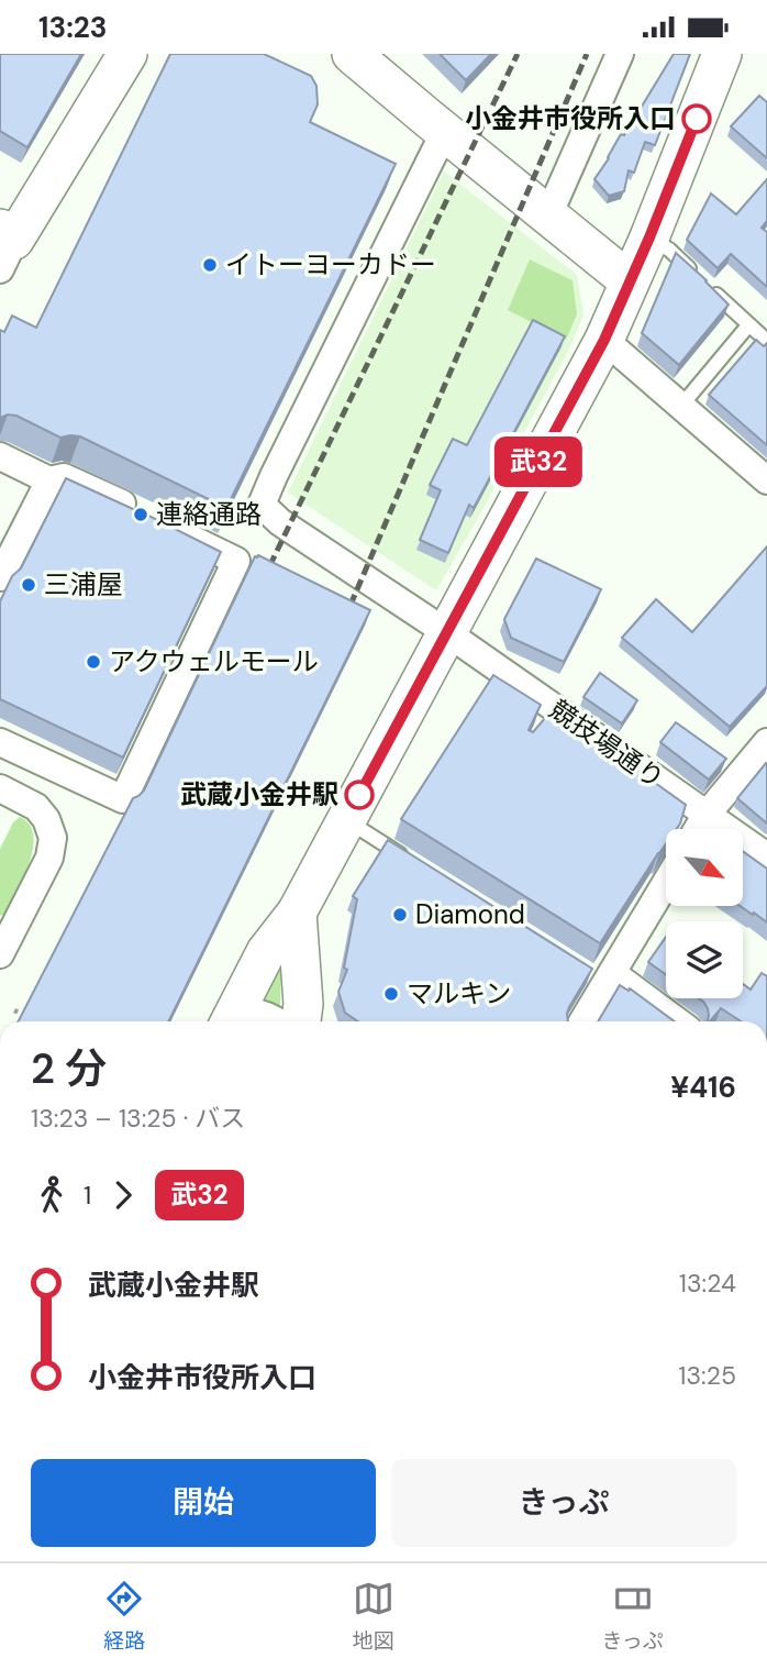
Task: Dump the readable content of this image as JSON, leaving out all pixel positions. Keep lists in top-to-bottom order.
{
  "streets": {
    "street": ["競技場通り"]
  },
  "places": [
    "小金井市役所入口",
    "イトーヨーカドー",
    "連絡通路",
    "三浦屋",
    "アクウェルモール",
    "武蔵小金井駅",
    "Diamond",
    "マルキン"
  ],
  "lines": ["bus line 武32"],
  "north": "bottom right",
  "page": {
    "status": "13:23",
    "on_map": "武32",
    "heading": ["2 分", "13:23 – 13:25 · バス", "¥416"],
    "legs": ["1", "武32"],
    "list": [
      {
        "name": "武蔵小金井駅",
        "value": "13:24"
      },
      {
        "name": "小金井市役所入口",
        "value": "13:25"
      }
    ],
    "buttons": ["開始", "きっぷ"],
    "tabs": ["経路", "地図", "きっぷ"]
  }
}
